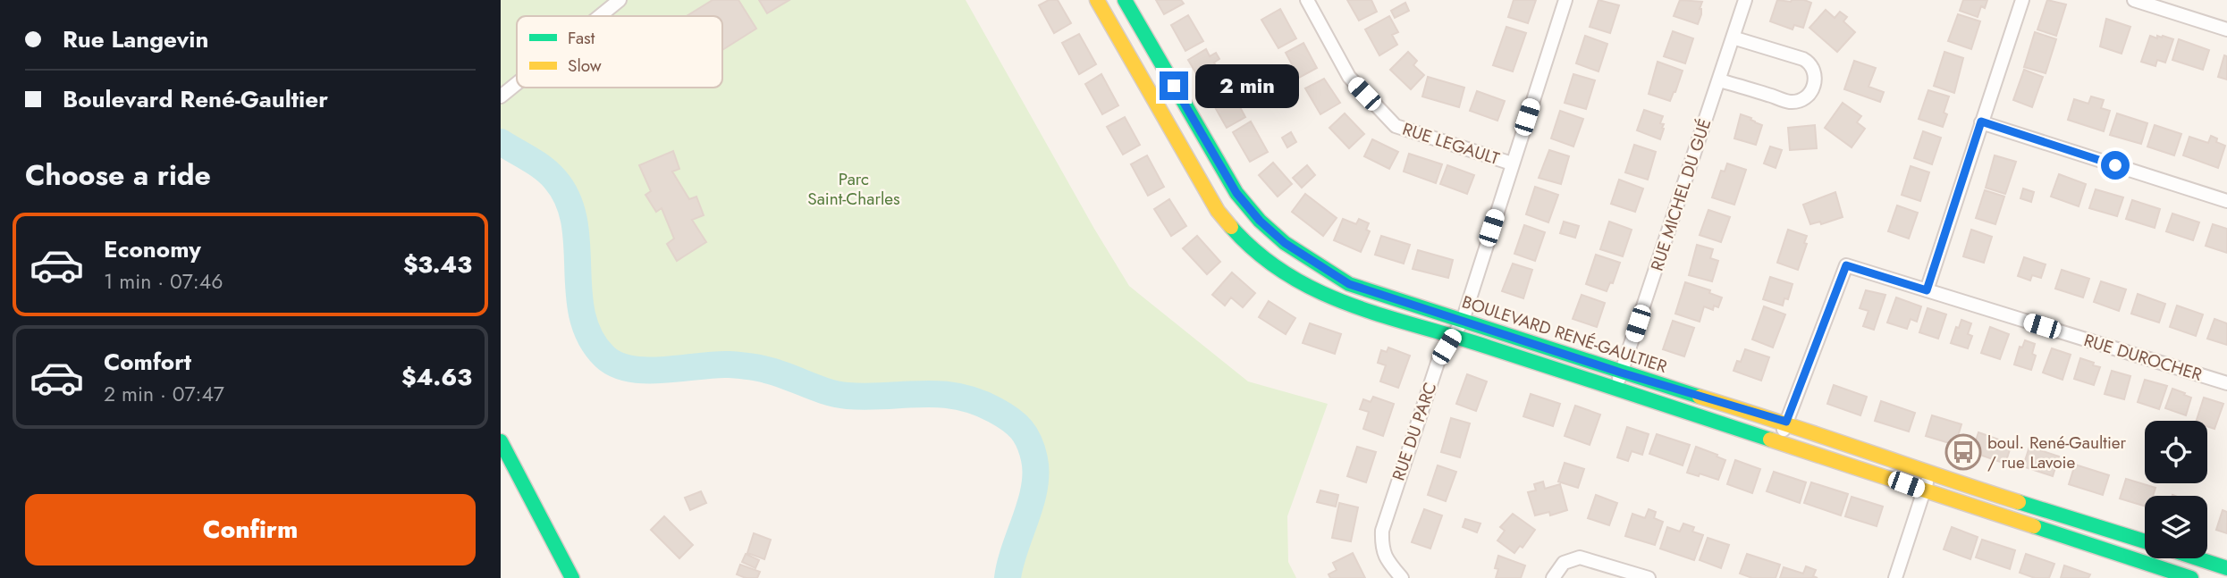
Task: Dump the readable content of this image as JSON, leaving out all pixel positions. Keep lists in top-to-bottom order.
{
  "streets": {
    "street": [
      "RUE LEGAULT",
      "RUE MICHEL DU GUÉ",
      "BOULEVARD RENÉ-GAULTIER",
      "RUE DUROCHER",
      "RUE DU PARC"
    ]
  },
  "crossings": [
    ["RUE LEGAULT", "RUE DU PARC"],
    ["RUE MICHEL DU GUÉ", "BOULEVARD RENÉ-GAULTIER"],
    ["BOULEVARD RENÉ-GAULTIER", "RUE DUROCHER"],
    ["BOULEVARD RENÉ-GAULTIER", "RUE DU PARC"]
  ],
  "parks": ["Parc Saint-Charles"],
  "places": {
    "bus stop": ["boul. René-Gaultier / rue Lavoie"]
  },
  "legend": ["Fast", "Slow"],
  "page": {
    "banner": ["Rue Langevin", "Boulevard René-Gaultier"],
    "bubble": "2 min",
    "heading": "Choose a ride",
    "list": [
      {
        "name": "Economy",
        "note": "1 min · 07:46",
        "value": "$3.43"
      },
      {
        "name": "Comfort",
        "note": "2 min · 07:47",
        "value": "$4.63"
      }
    ],
    "buttons": "Confirm"
  }
}
